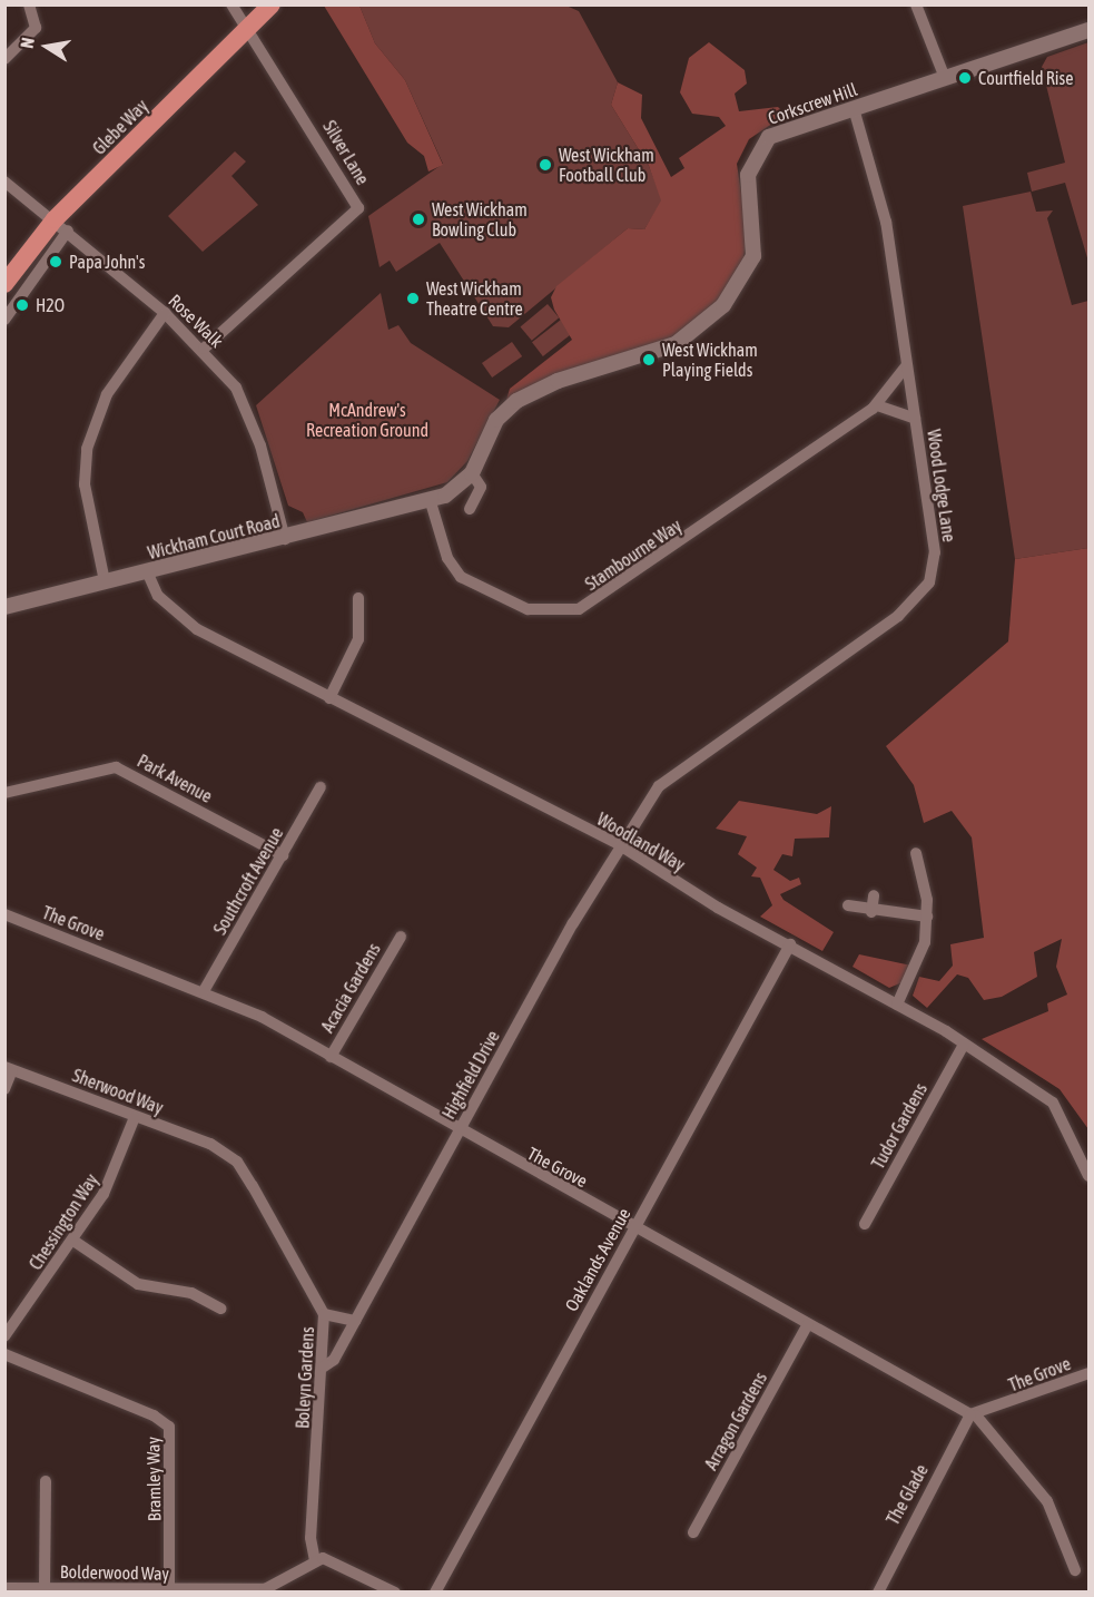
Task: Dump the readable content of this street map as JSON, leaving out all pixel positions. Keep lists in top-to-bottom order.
{
  "streets": {
    "highway": ["Glebe Way"],
    "street": [
      "Corkscrew Hill",
      "Silver Lane",
      "Rose Walk",
      "Wood Lodge Lane",
      "Wickham Court Road",
      "Stambourne Way",
      "Park Avenue",
      "Woodland Way",
      "Southcroft Avenue",
      "The Grove",
      "Acacia Gardens",
      "Highfield Drive",
      "Sherwood Way",
      "Tudor Gardens",
      "Chessington Way",
      "Oaklands Avenue",
      "Boleyn Gardens",
      "Arragon Gardens",
      "Bramley Way",
      "The Glade",
      "Bolderwood Way"
    ]
  },
  "crossings": [
    ["Corkscrew Hill", "Wood Lodge Lane"],
    ["Glebe Way", "Silver Lane"],
    ["Glebe Way", "Rose Walk"],
    ["Silver Lane", "Rose Walk"],
    ["Rose Walk", "Wickham Court Road"],
    ["Wood Lodge Lane", "Stambourne Way"],
    ["Wood Lodge Lane", "Woodland Way"],
    ["Wood Lodge Lane", "Highfield Drive"],
    ["Wickham Court Road", "Stambourne Way"],
    ["Wickham Court Road", "Woodland Way"],
    ["Park Avenue", "Southcroft Avenue"],
    ["Woodland Way", "Highfield Drive"],
    ["Woodland Way", "Tudor Gardens"],
    ["Woodland Way", "Oaklands Avenue"],
    ["Southcroft Avenue", "The Grove"],
    ["The Grove", "Acacia Gardens"],
    ["The Grove", "Highfield Drive"],
    ["The Grove", "Oaklands Avenue"],
    ["The Grove", "Arragon Gardens"],
    ["The Grove", "The Glade"],
    ["Highfield Drive", "Boleyn Gardens"],
    ["Sherwood Way", "Chessington Way"],
    ["Sherwood Way", "Boleyn Gardens"],
    ["Boleyn Gardens", "Bolderwood Way"],
    ["Bramley Way", "Bolderwood Way"]
  ],
  "parks": ["McAndrew's Recreation Ground"],
  "places": [
    "Courtfield Rise",
    "West Wickham Football Club",
    "West Wickham Bowling Club",
    "Papa John's",
    "West Wickham Theatre Centre",
    "H2O",
    "West Wickham Playing Fields"
  ],
  "north": "left"
}
